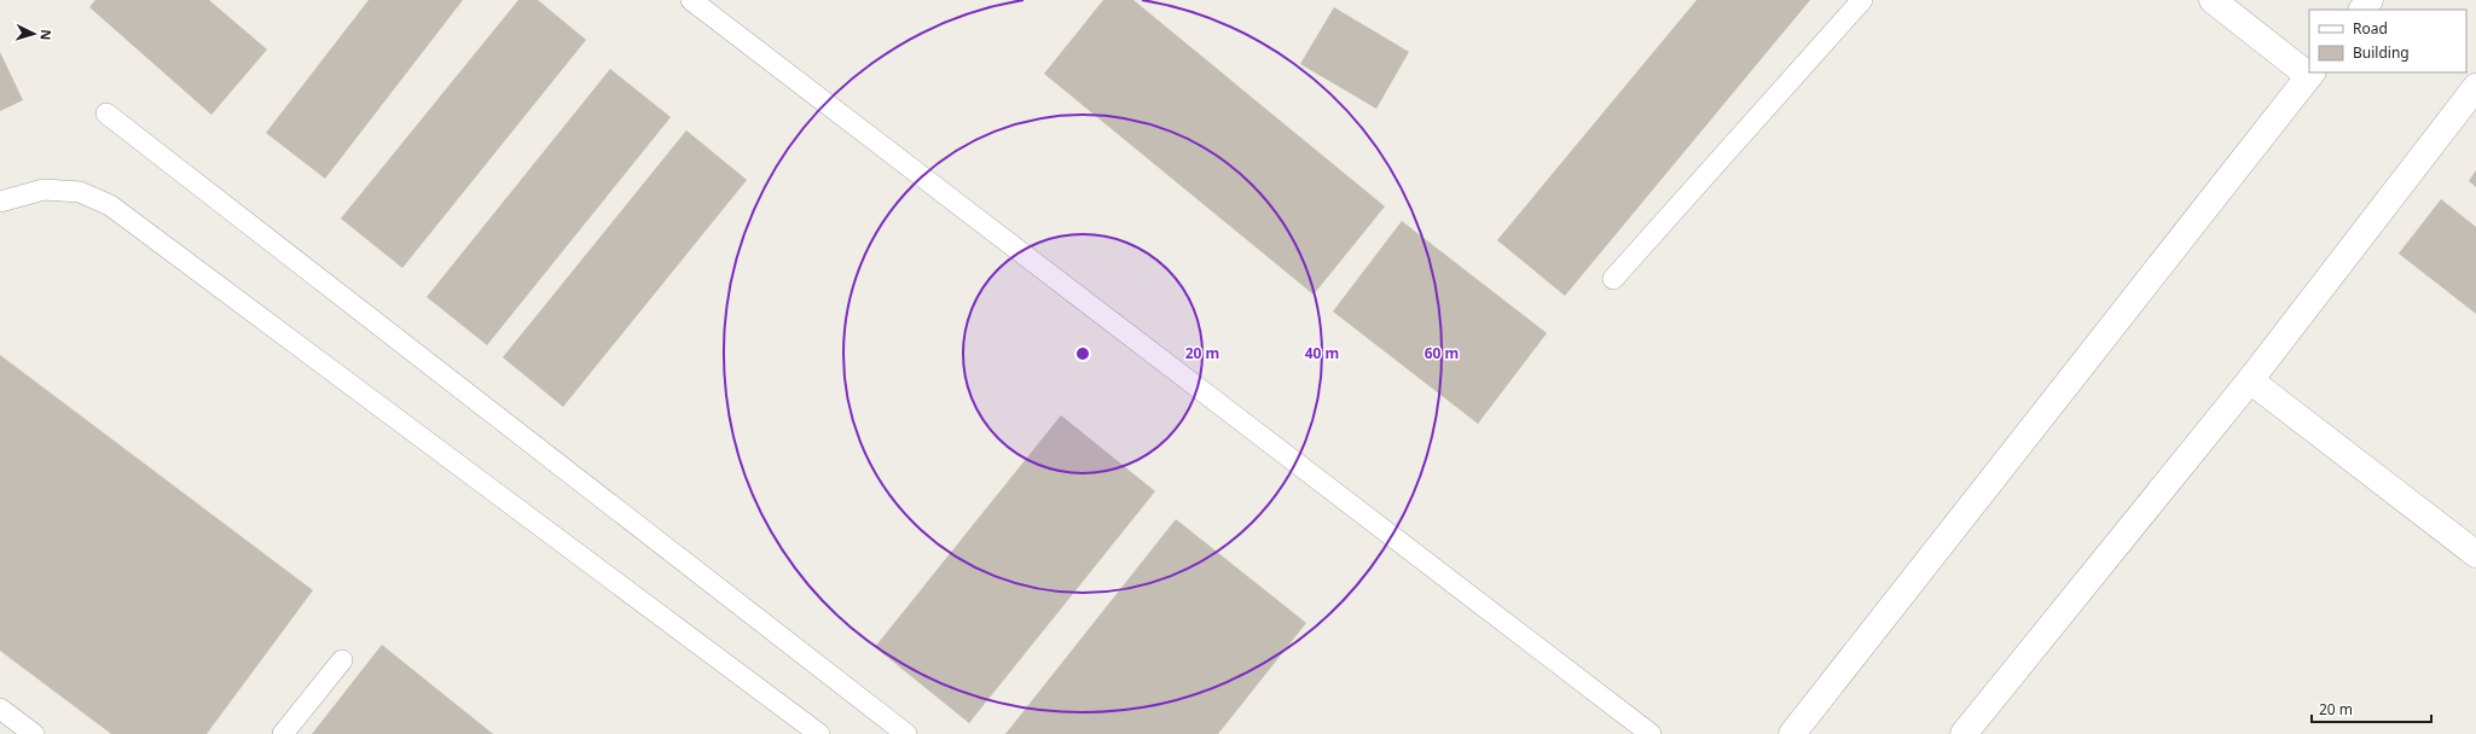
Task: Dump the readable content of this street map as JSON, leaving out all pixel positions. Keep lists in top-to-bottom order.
{
  "legend": ["Road", "Building"],
  "scale_bar": "20 m",
  "north": "right",
  "rings": ["20 m", "40 m", "60 m"]
}
